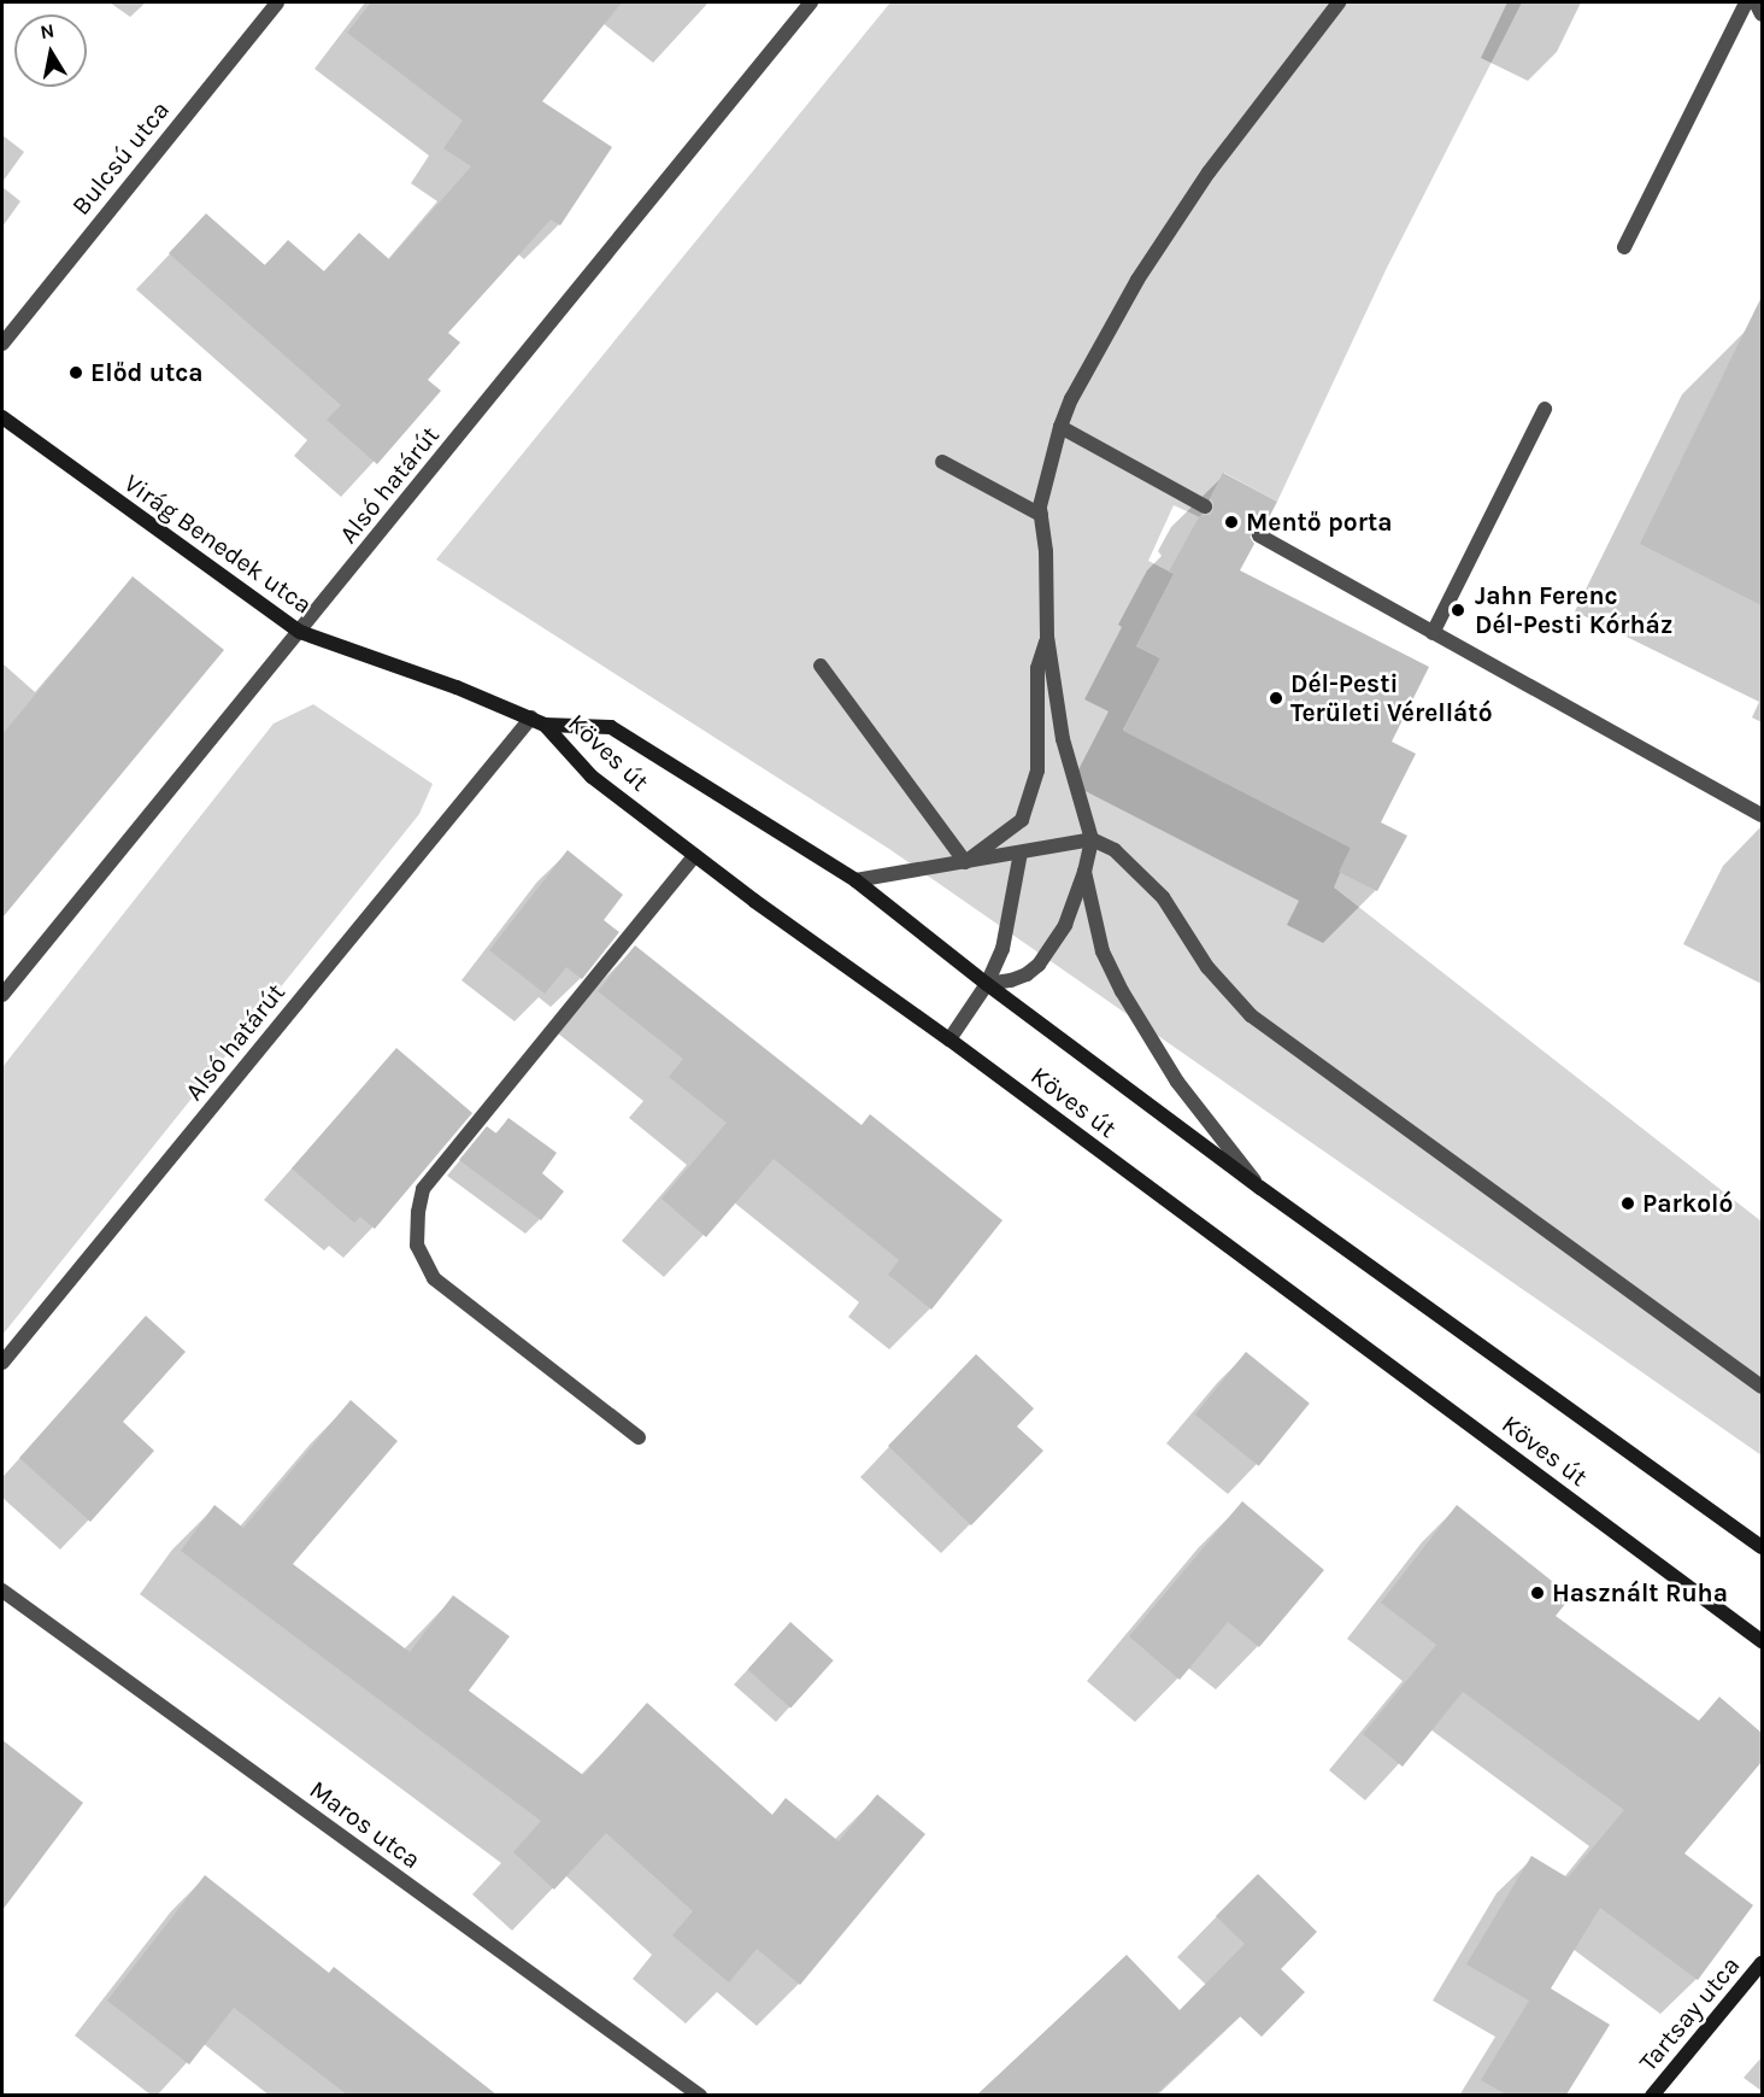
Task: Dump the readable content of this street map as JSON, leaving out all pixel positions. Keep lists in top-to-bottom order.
{
  "streets": {
    "street": [
      "Bulcsú utca",
      "Alsó határút",
      "Virág Benedek utca",
      "Köves út",
      "Maros utca",
      "Tartsay utca"
    ]
  },
  "crossings": [
    ["Alsó határút", "Virág Benedek utca"],
    ["Alsó határút", "Köves út"],
    ["Virág Benedek utca", "Köves út"]
  ],
  "places": [
    "Előd utca",
    "Mentő porta",
    "Jahn Ferenc Dél-Pesti Kórház",
    "Dél-Pesti Területi Vérellátó",
    "Parkoló",
    "Használt Ruha"
  ],
  "north": "top"
}
